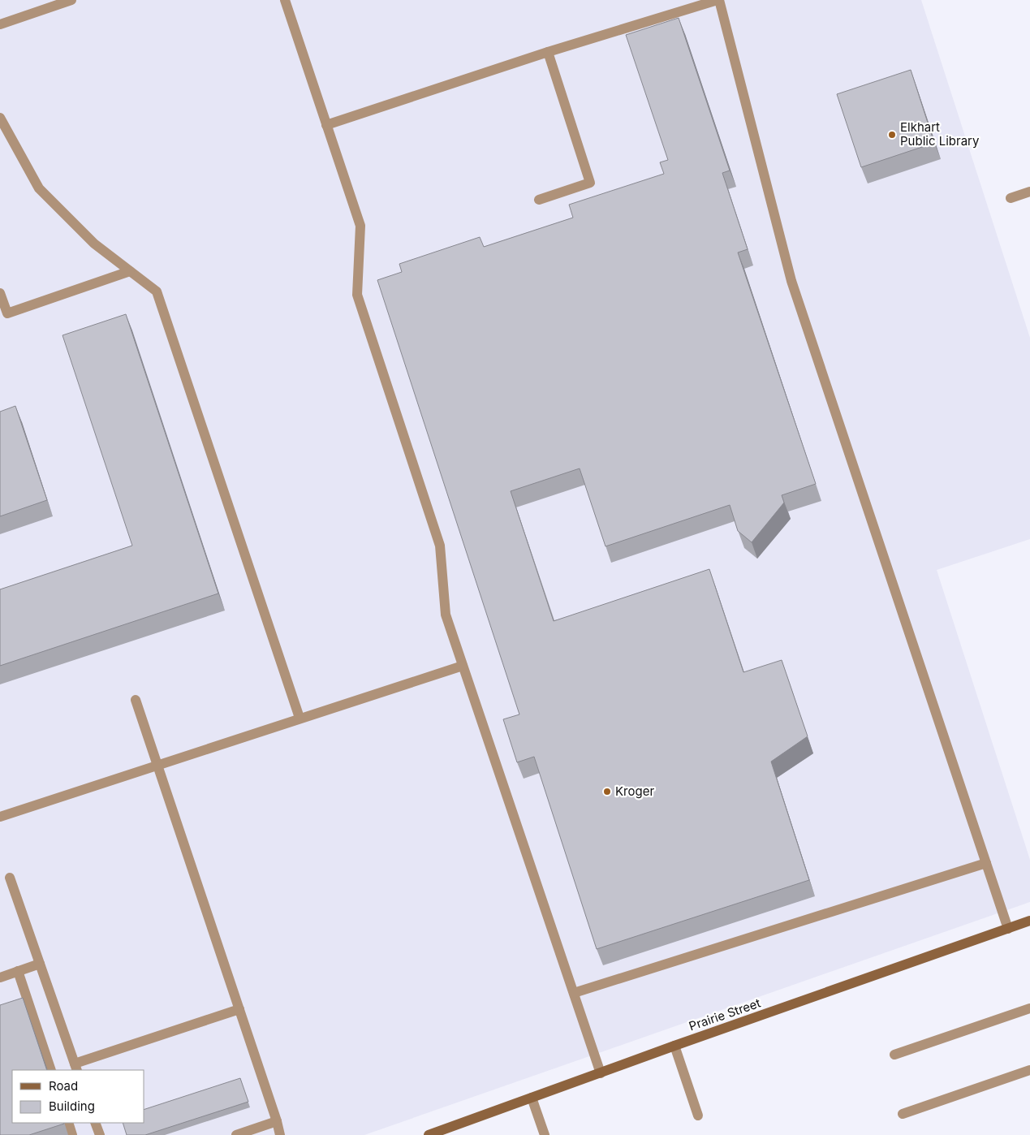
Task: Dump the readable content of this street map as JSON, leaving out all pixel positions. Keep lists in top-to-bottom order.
{
  "streets": {
    "main road": ["Prairie Street"]
  },
  "places": ["Elkhart Public Library", "Kroger"],
  "legend": ["Road", "Building"]
}
